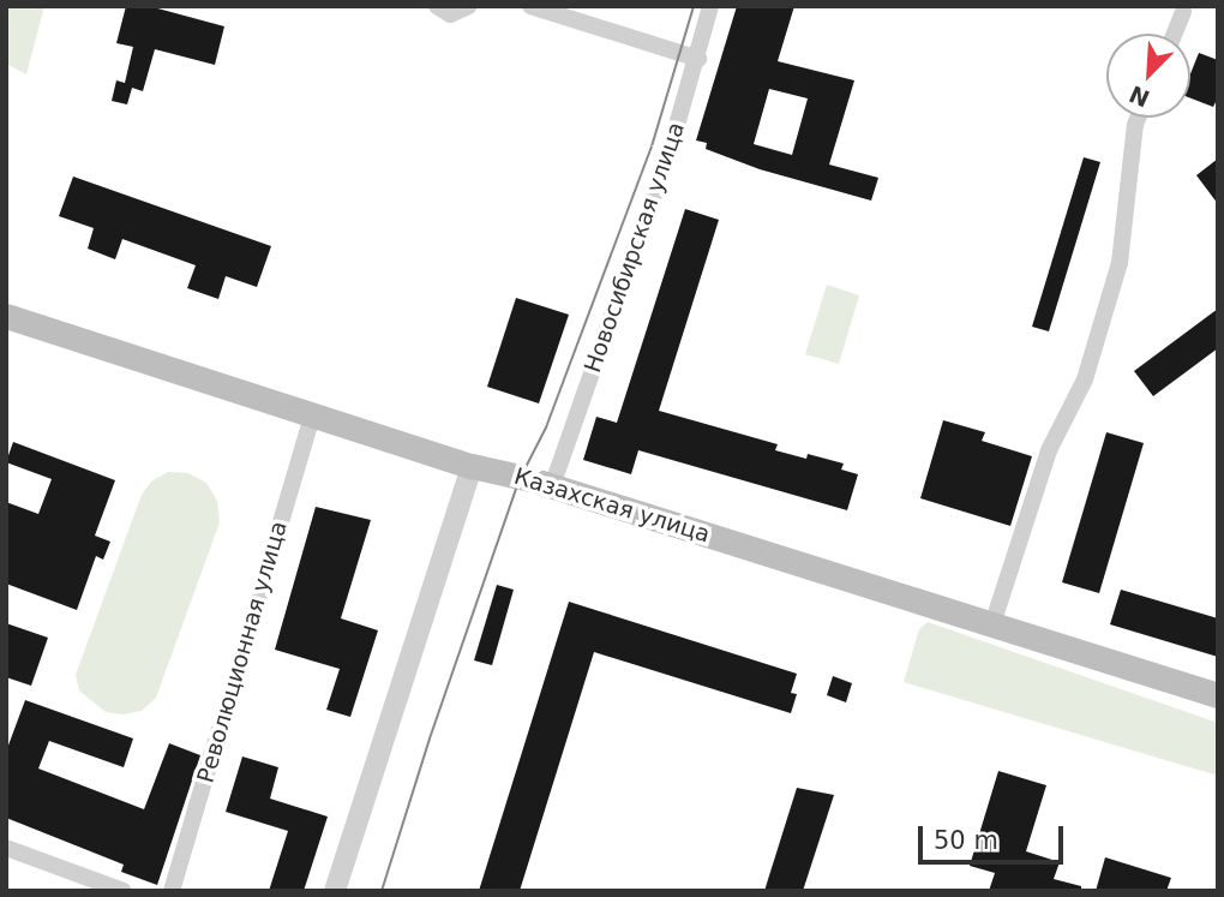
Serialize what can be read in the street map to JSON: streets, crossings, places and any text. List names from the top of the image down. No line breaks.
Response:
{"streets":{"main road":["Казахская улица"],"street":["Новосибирская улица","Революционная улица"]},"crossings":[["Новосибирская улица","Казахская улица"],["Казахская улица","Революционная улица"]],"scale_bar":"50 m","north":"bottom left"}
